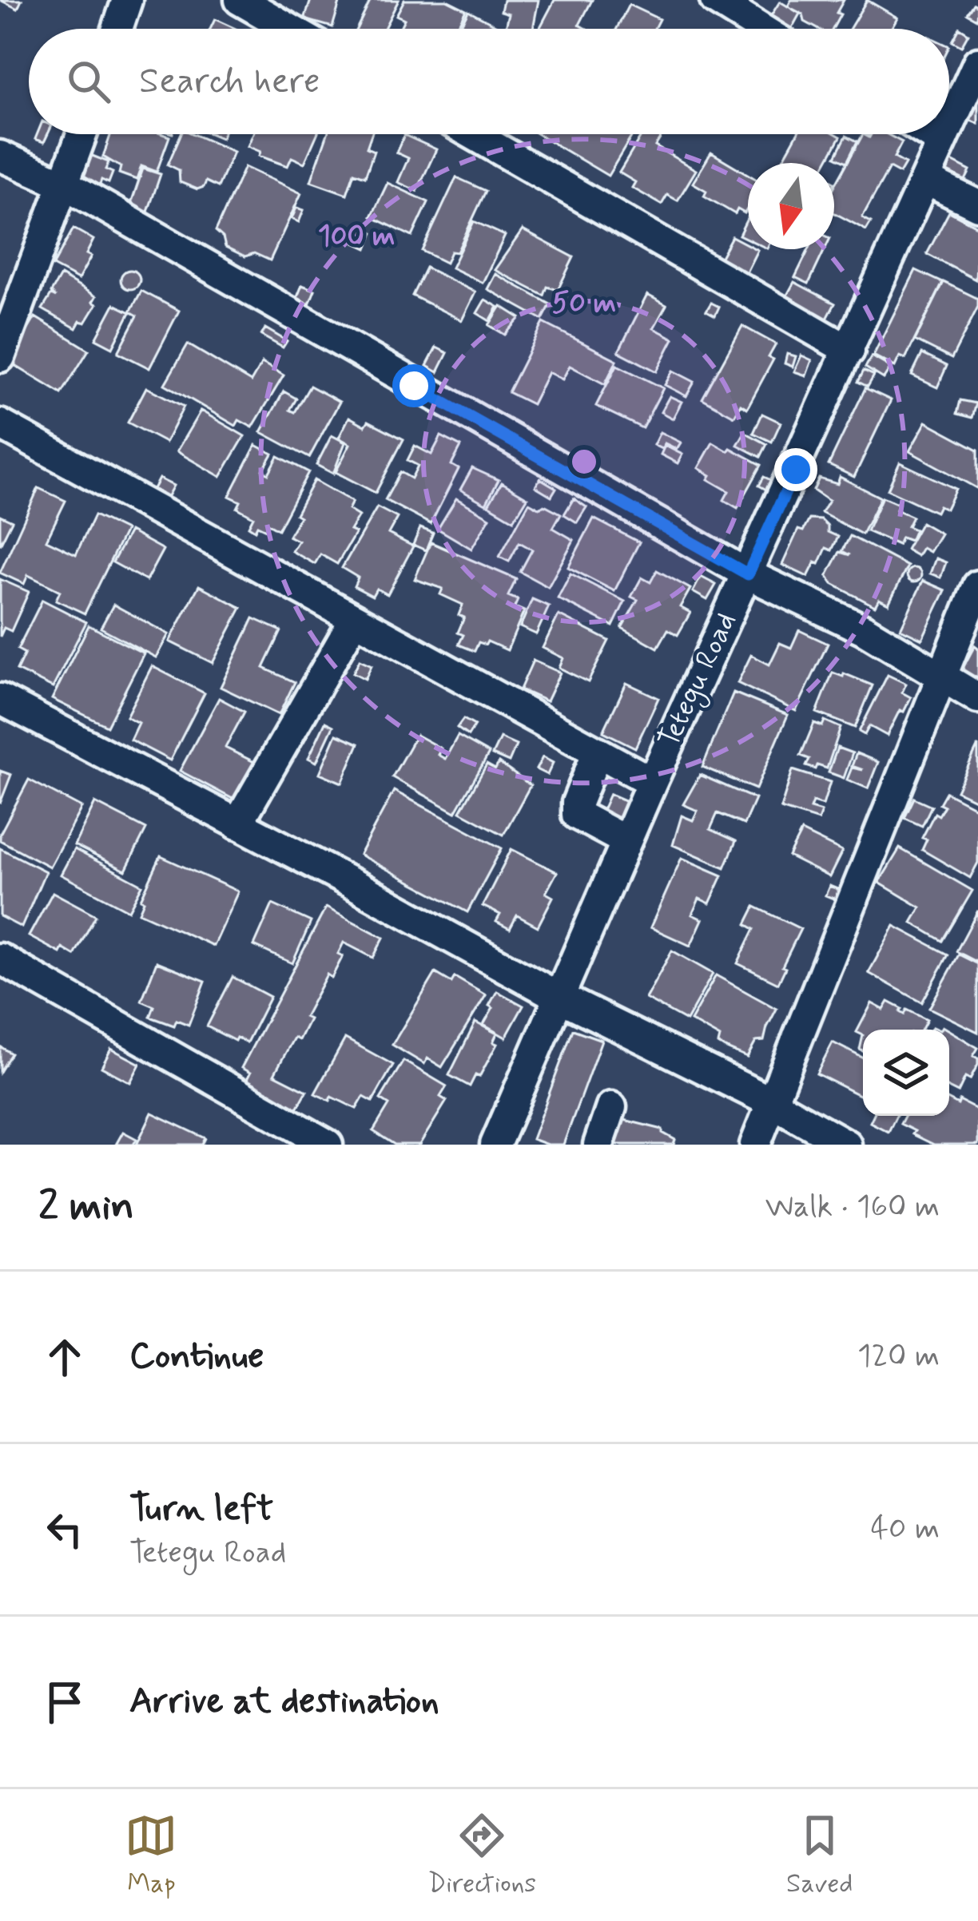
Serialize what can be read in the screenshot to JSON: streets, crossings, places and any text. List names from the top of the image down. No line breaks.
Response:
{"streets":{"street":["Tetegu Road"]},"north":"bottom","page":{"search":"Search here","heading":["2 min","Walk · 160 m"],"list":[["Continue","120 m"],["Turn left","Tetegu Road","40 m"],"Arrive at destination"],"nav":["Map","Directions","Saved"]},"rings":["100 m","50 m"]}
